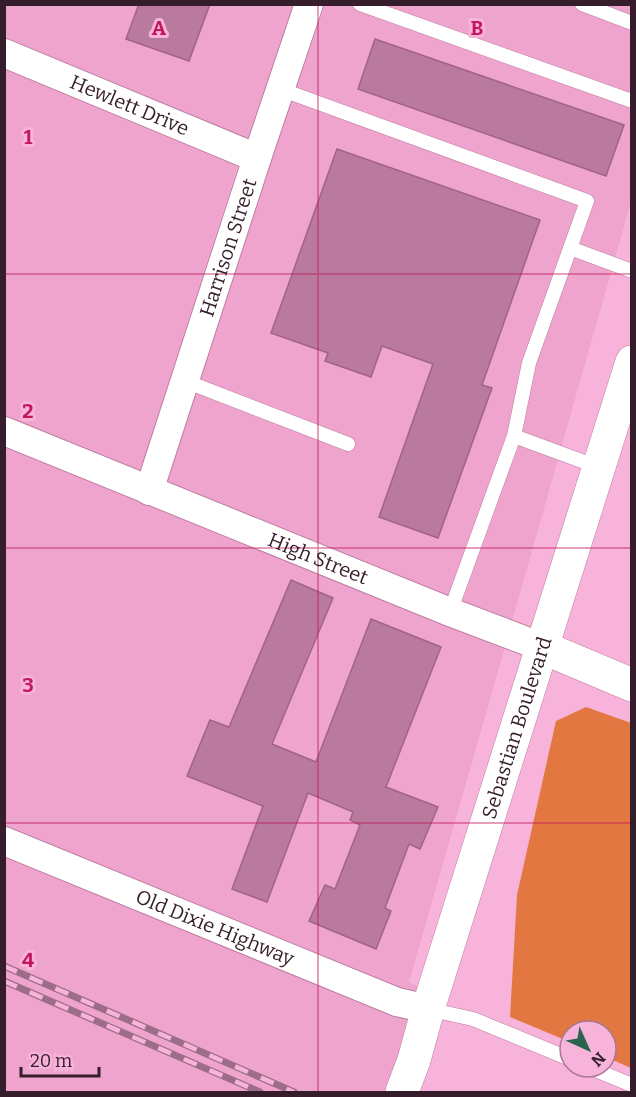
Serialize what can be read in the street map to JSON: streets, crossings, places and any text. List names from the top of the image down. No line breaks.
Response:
{"streets":{"main road":["High Street","Sebastian Boulevard"],"street":["Hewlett Drive","Harrison Street","Old Dixie Highway"]},"crossings":[["Hewlett Drive","Harrison Street"],["Harrison Street","High Street"],["High Street","Sebastian Boulevard"],["Sebastian Boulevard","Old Dixie Highway"]],"scale_bar":"20 m","north":"bottom right","grid":{"columns":["A","B"],"rows":["1","2","3","4"]}}
